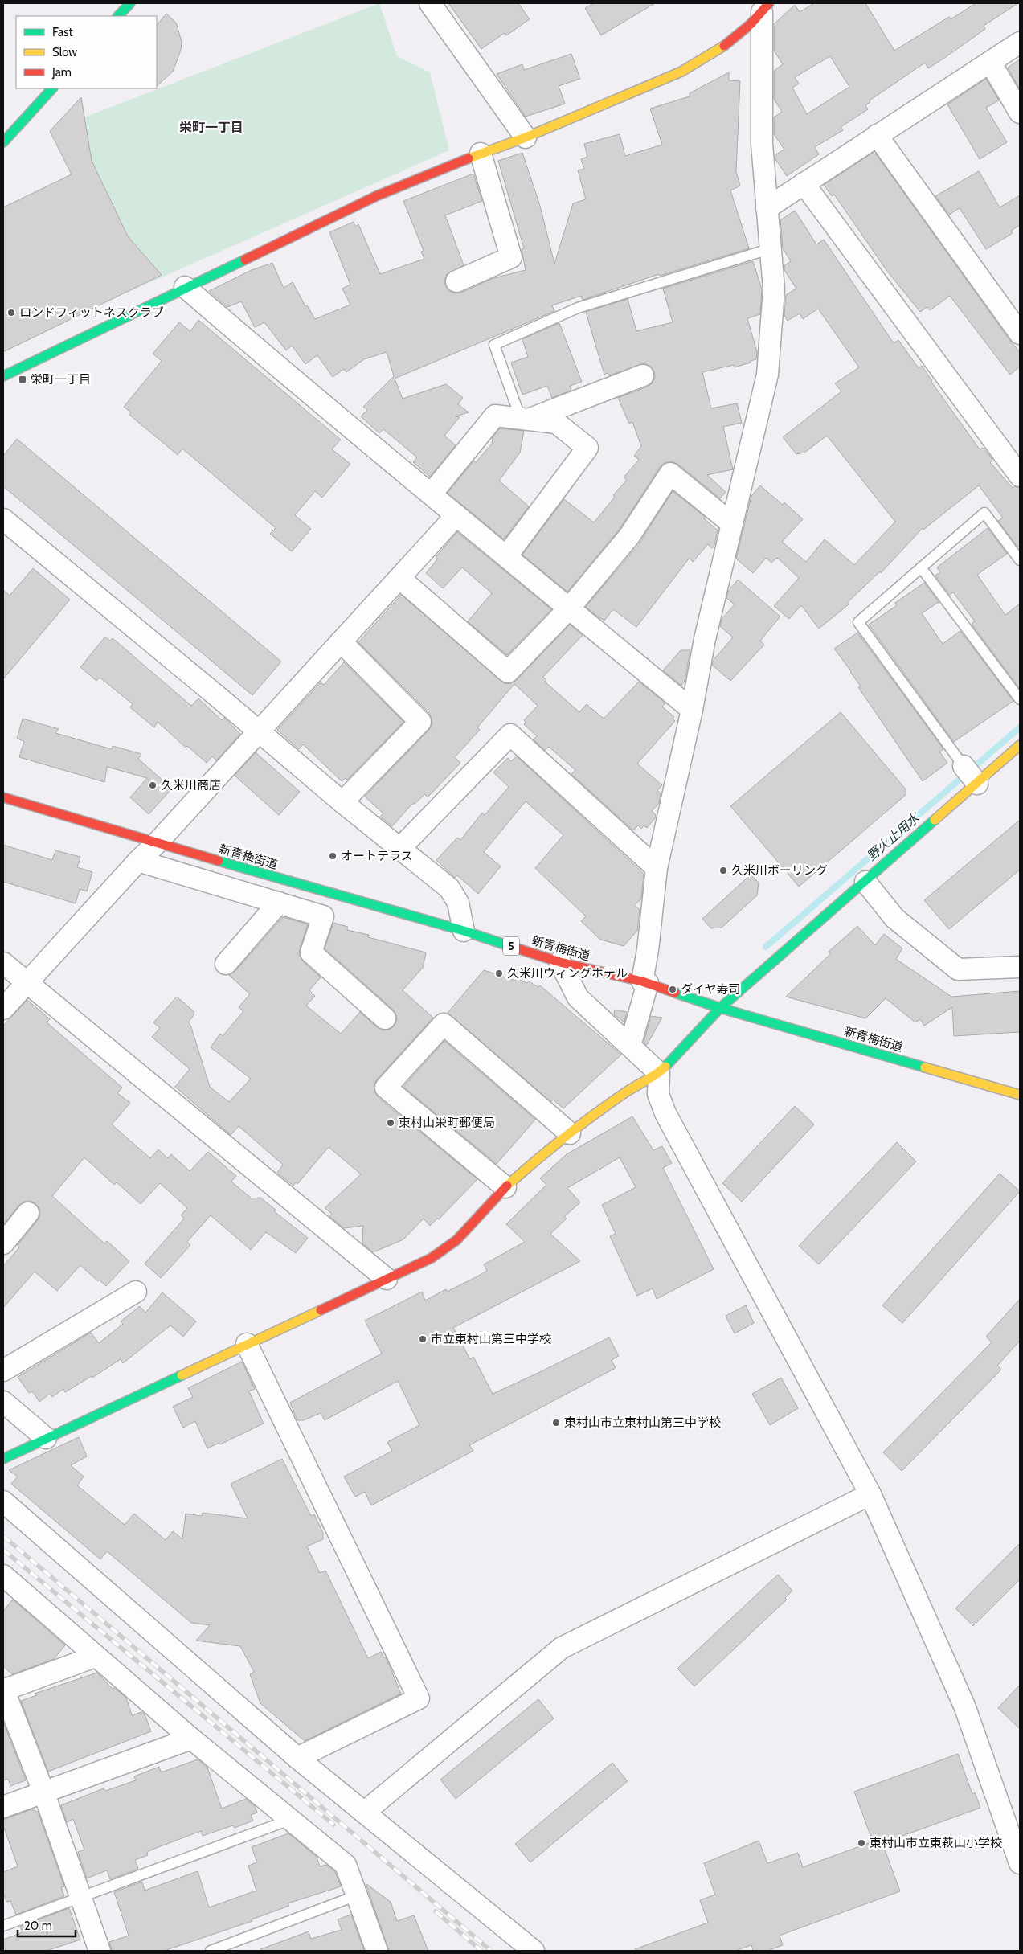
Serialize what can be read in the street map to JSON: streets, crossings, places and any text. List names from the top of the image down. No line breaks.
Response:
{"streets":{"street":["新青梅街道","5"]},"districts":["栄町一丁目"],"water":["野火止用水"],"places":{"other":["ロンドフィットネスクラブ","久米川商店","オートテラス","久米川ボーリング","久米川ウィングホテル","ダイヤ寿司","東村山栄町郵便局","市立東村山第三中学校","東村山市立東村山第三中学校","東村山市立東萩山小学校"],"transit":["栄町一丁目"]},"legend":["Fast","Slow","Jam"],"scale_bar":"20 m"}
